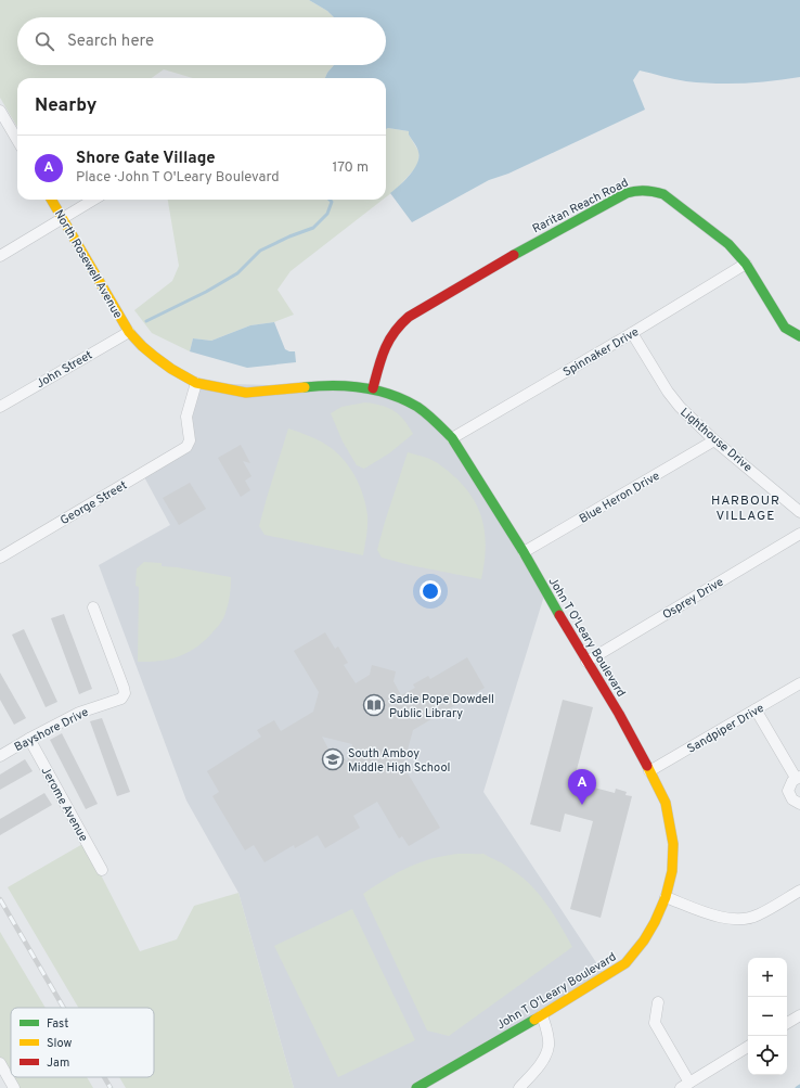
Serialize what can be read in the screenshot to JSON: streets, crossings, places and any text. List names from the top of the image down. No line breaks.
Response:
{"streets":{"street":["Raritan Reach Road","North Rosewell Avenue","Spinnaker Drive","John Street","Lighthouse Drive","Blue Heron Drive","George Street","Osprey Drive","John T O'Leary Boulevard","Sandpiper Drive","Bayshore Drive","Jerome Avenue"]},"crossings":[["Raritan Reach Road","Spinnaker Drive"],["Raritan Reach Road","John T O'Leary Boulevard"],["North Rosewell Avenue","John Street"],["North Rosewell Avenue","John T O'Leary Boulevard"],["Spinnaker Drive","Lighthouse Drive"],["Spinnaker Drive","John T O'Leary Boulevard"],["John Street","John T O'Leary Boulevard"],["Lighthouse Drive","Blue Heron Drive"],["Blue Heron Drive","John T O'Leary Boulevard"],["George Street","John T O'Leary Boulevard"],["Osprey Drive","John T O'Leary Boulevard"],["John T O'Leary Boulevard","Sandpiper Drive"],["Bayshore Drive","Jerome Avenue"]],"districts":["HARBOUR VILLAGE"],"places":{"library":["Sadie Pope Dowdell Public Library"],"school or university":["South Amboy Middle High School"]},"legend":["Fast","Slow","Jam"],"page":{"search":"Search here","heading":"Nearby","list":[{"mark":"A","name":"Shore Gate Village","note":"Place · John T O'Leary Boulevard","value":"170 m"}],"pins":"A","map_buttons":["+","−"]}}
